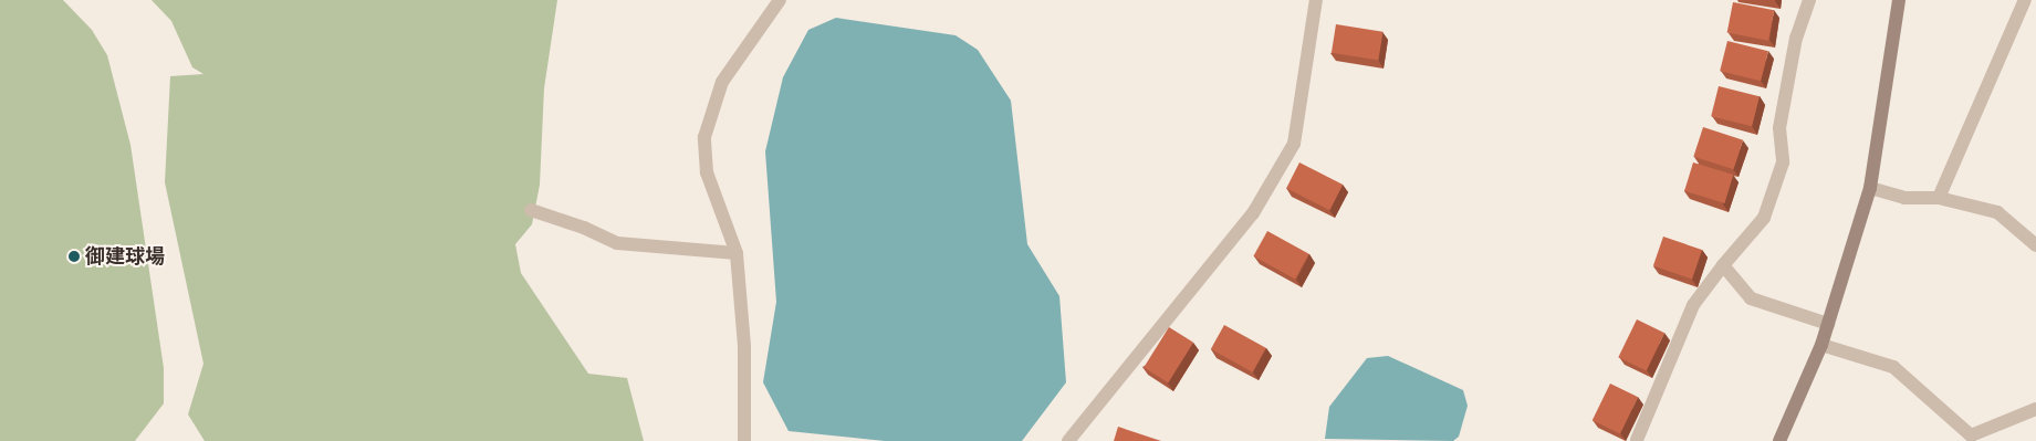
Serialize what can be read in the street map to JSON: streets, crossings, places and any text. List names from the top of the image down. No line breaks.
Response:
{"places":["御建球場"]}
